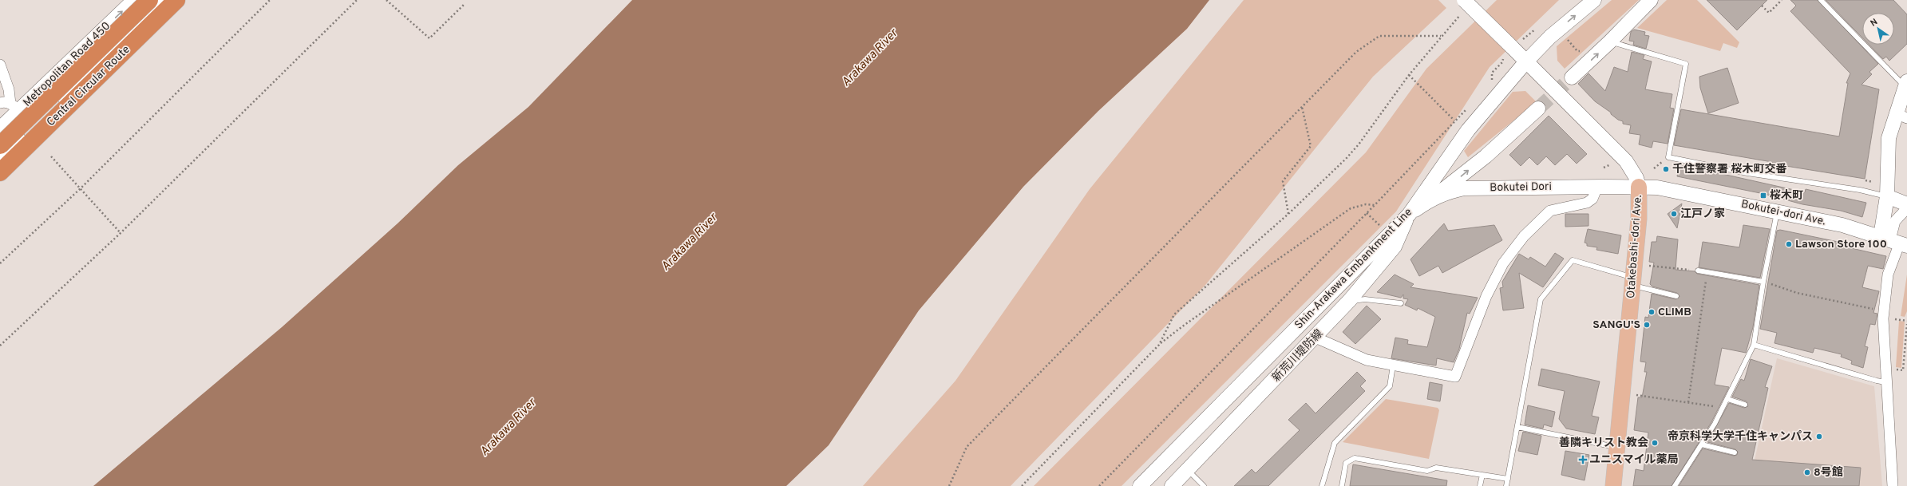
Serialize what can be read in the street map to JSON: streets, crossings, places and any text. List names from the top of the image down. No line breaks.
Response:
{"streets":{"highway":["Central Circular Route"],"main road":["Metropolitan Road 450","Bokutei Dori","Bokutei-dori Ave.","Otakebashi-dori Ave.","Shin-Arakawa Embankment Line","新荒川堤防線"]},"crossings":[["Bokutei Dori","Bokutei-dori Ave."],["Bokutei Dori","Otakebashi-dori Ave."],["Bokutei Dori","Shin-Arakawa Embankment Line"],["Bokutei Dori","新荒川堤防線"],["Bokutei-dori Ave.","Otakebashi-dori Ave."],["Otakebashi-dori Ave.","Shin-Arakawa Embankment Line"],["Shin-Arakawa Embankment Line","新荒川堤防線"]],"water":["Arakawa River"],"places":{"other":["千住警察署 桜木町交番","江戸ノ家","Lawson Store 100","CLIMB","SANGU'S","帝京科学大学千住キャンパス","善隣キリスト教会","8号館"],"transit":["桜木町"],"health":["ユニスマイル薬局"]},"north":"top left"}
